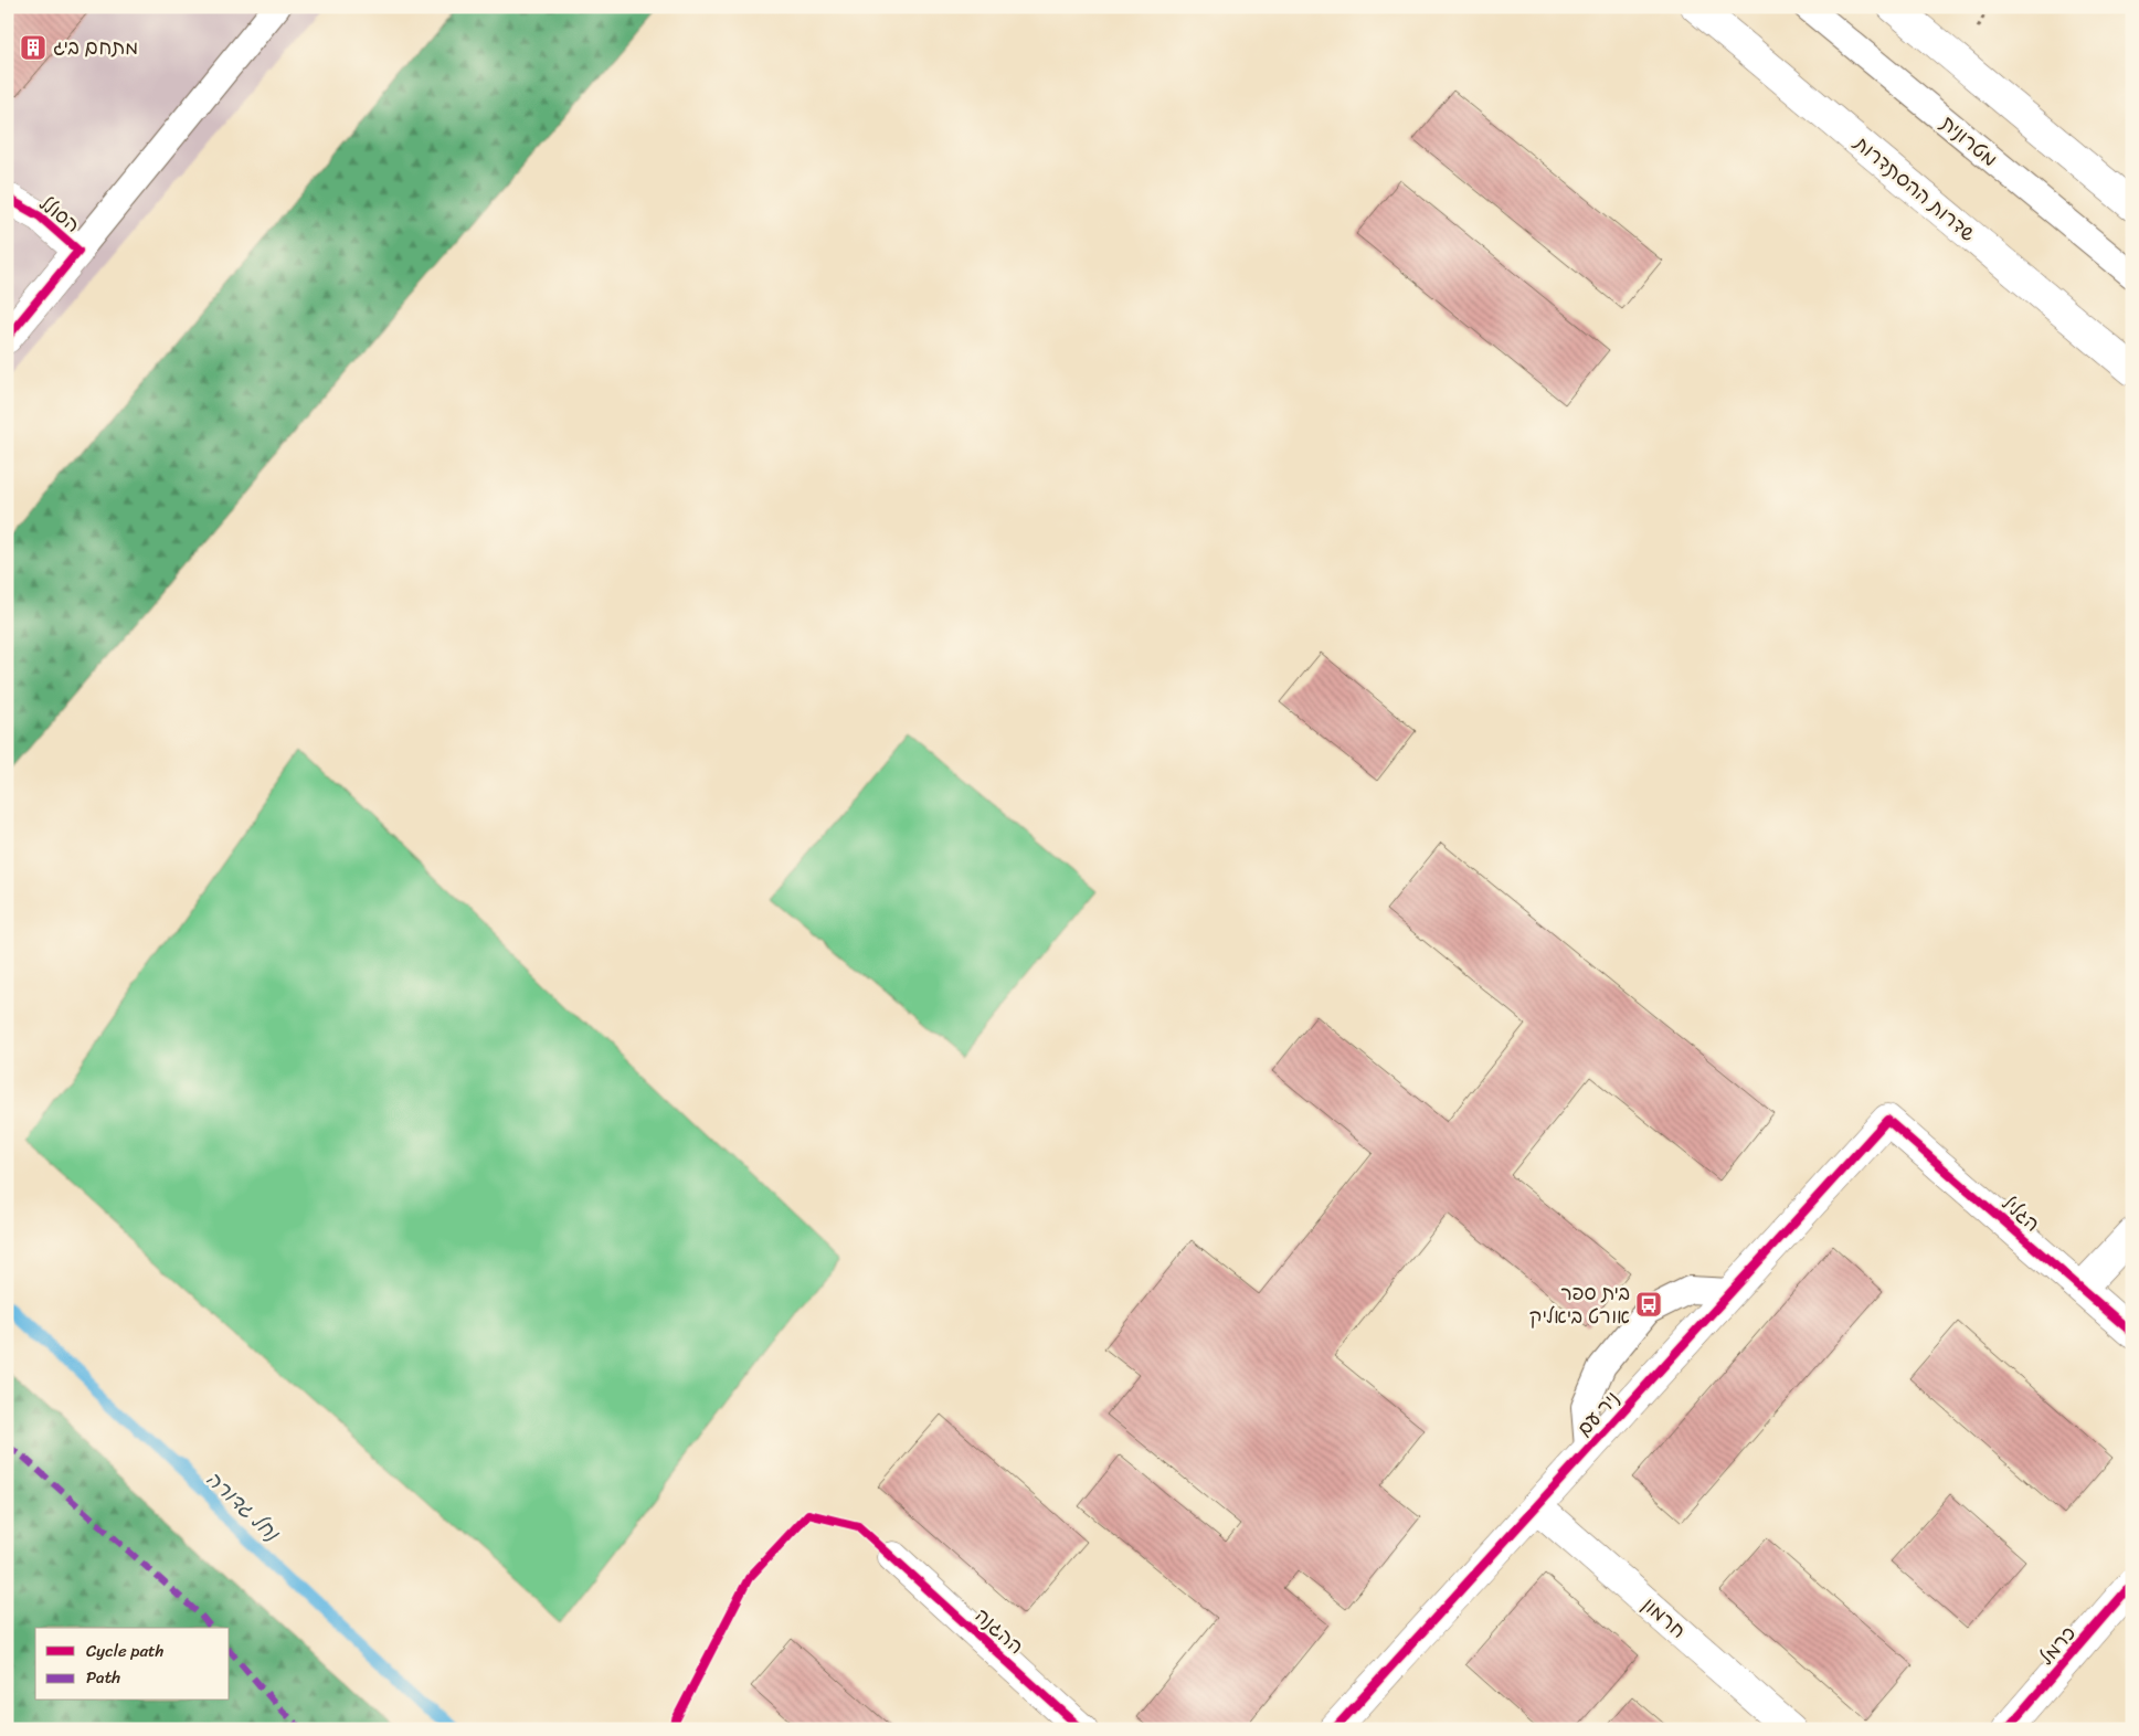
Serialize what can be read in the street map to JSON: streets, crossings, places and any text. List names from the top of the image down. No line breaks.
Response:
{"streets":{"main road":["שדרות ההסתדרות","הסולל","הגליל","ניר עם","חרמון","ההגנה","כרמל"],"lane":["מטרונית"]},"crossings":[["הגליל","ניר עם"],["ניר עם","חרמון"]],"water":["נחל גדורה"],"places":{"building":["מתחם ביג"],"bus stop":["בית ספר אורט ביאליק"]},"legend":["Cycle path","Path"]}
